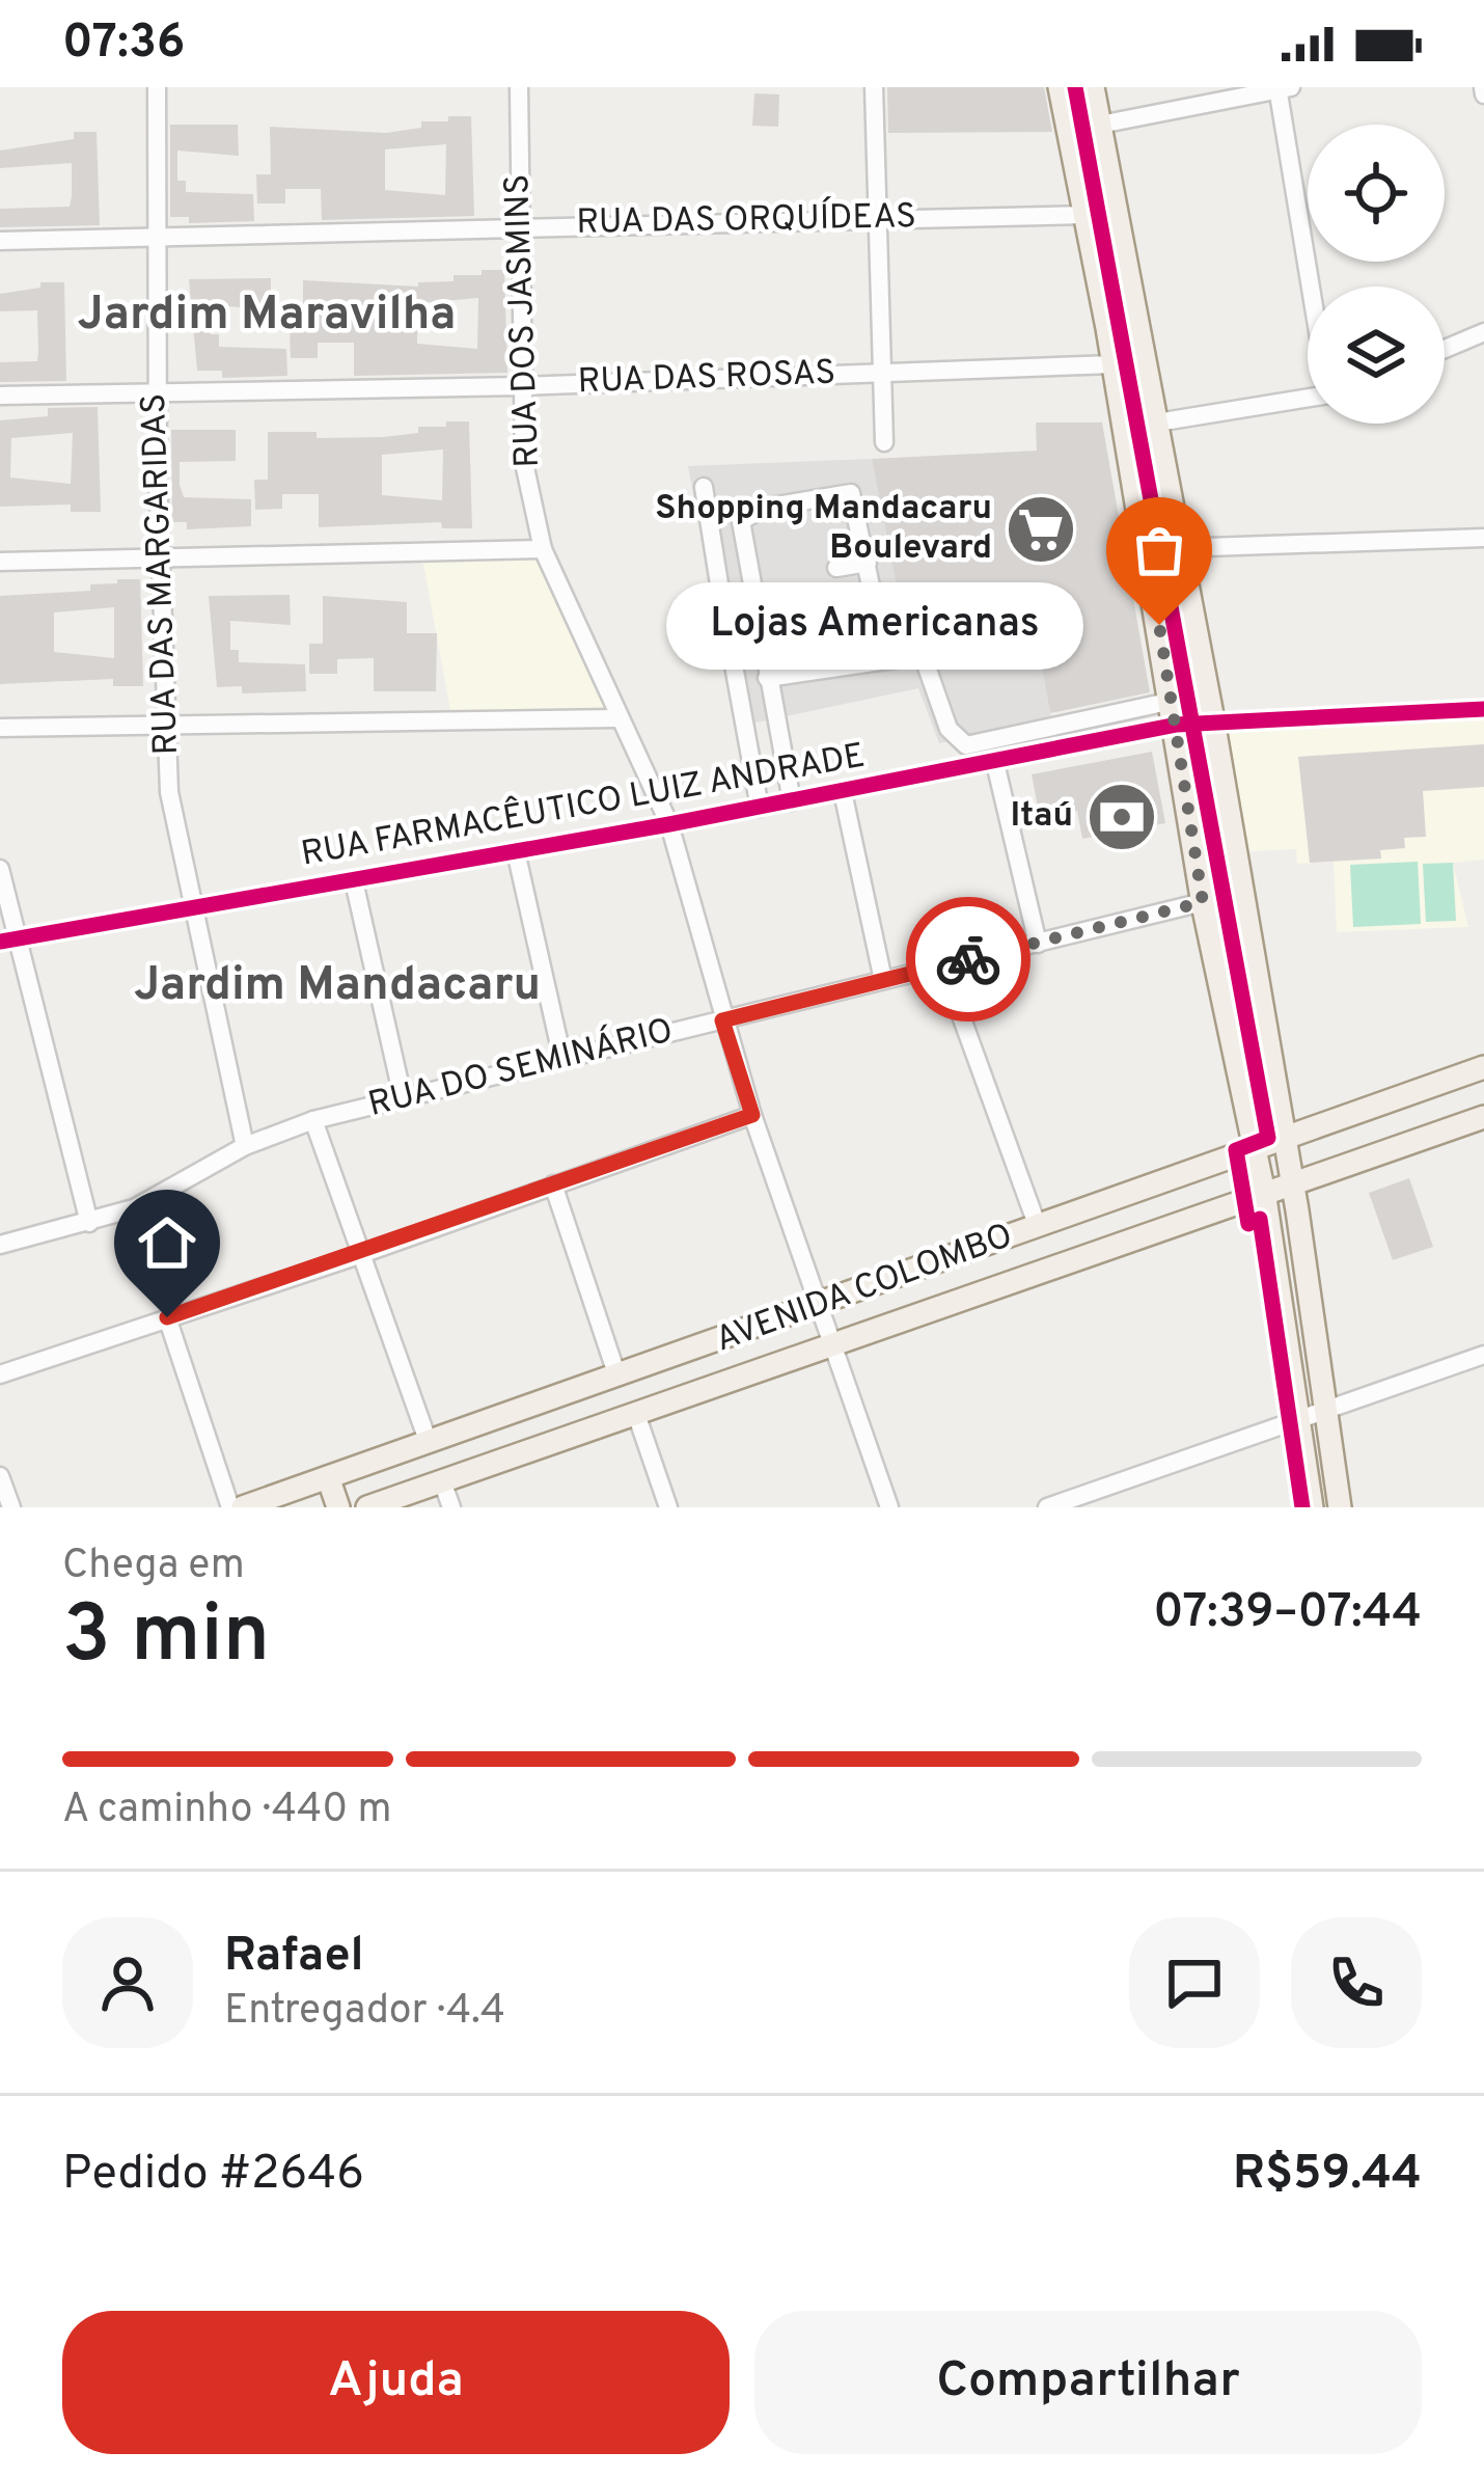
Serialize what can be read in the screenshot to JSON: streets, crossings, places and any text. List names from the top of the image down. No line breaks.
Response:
{"streets":{"main road":["AVENIDA COLOMBO"],"street":["RUA DAS ORQUÍDEAS","RUA DOS JASMINS","RUA DAS ROSAS","RUA DAS MARGARIDAS","RUA FARMACÊUTICO LUIZ ANDRADE","RUA DO SEMINÁRIO"]},"crossings":[["RUA DAS ORQUÍDEAS","RUA DOS JASMINS"],["RUA DAS ORQUÍDEAS","RUA DAS MARGARIDAS"],["RUA DOS JASMINS","RUA DAS ROSAS"],["RUA DOS JASMINS","RUA FARMACÊUTICO LUIZ ANDRADE"],["RUA DOS JASMINS","RUA DO SEMINÁRIO"],["RUA DOS JASMINS","AVENIDA COLOMBO"],["RUA DAS ROSAS","RUA DAS MARGARIDAS"],["RUA DAS MARGARIDAS","RUA FARMACÊUTICO LUIZ ANDRADE"],["RUA DAS MARGARIDAS","RUA DO SEMINÁRIO"]],"districts":["Jardim Maravilha","Jardim Mandacaru"],"places":{"supermarket":["Shopping Mandacaru Boulevard"],"other":["Lojas Americanas"],"bank":["Itaú"]},"page":{"status":"07:36","bubble":"Lojas Americanas","heading":["3 min","Chega em","07:39–07:44"],"panel":["Rafael","Entregador · 4.4","Pedido #2646","R$59.44"],"bar":"A caminho · 440 m","buttons":["Ajuda","Compartilhar"]}}
